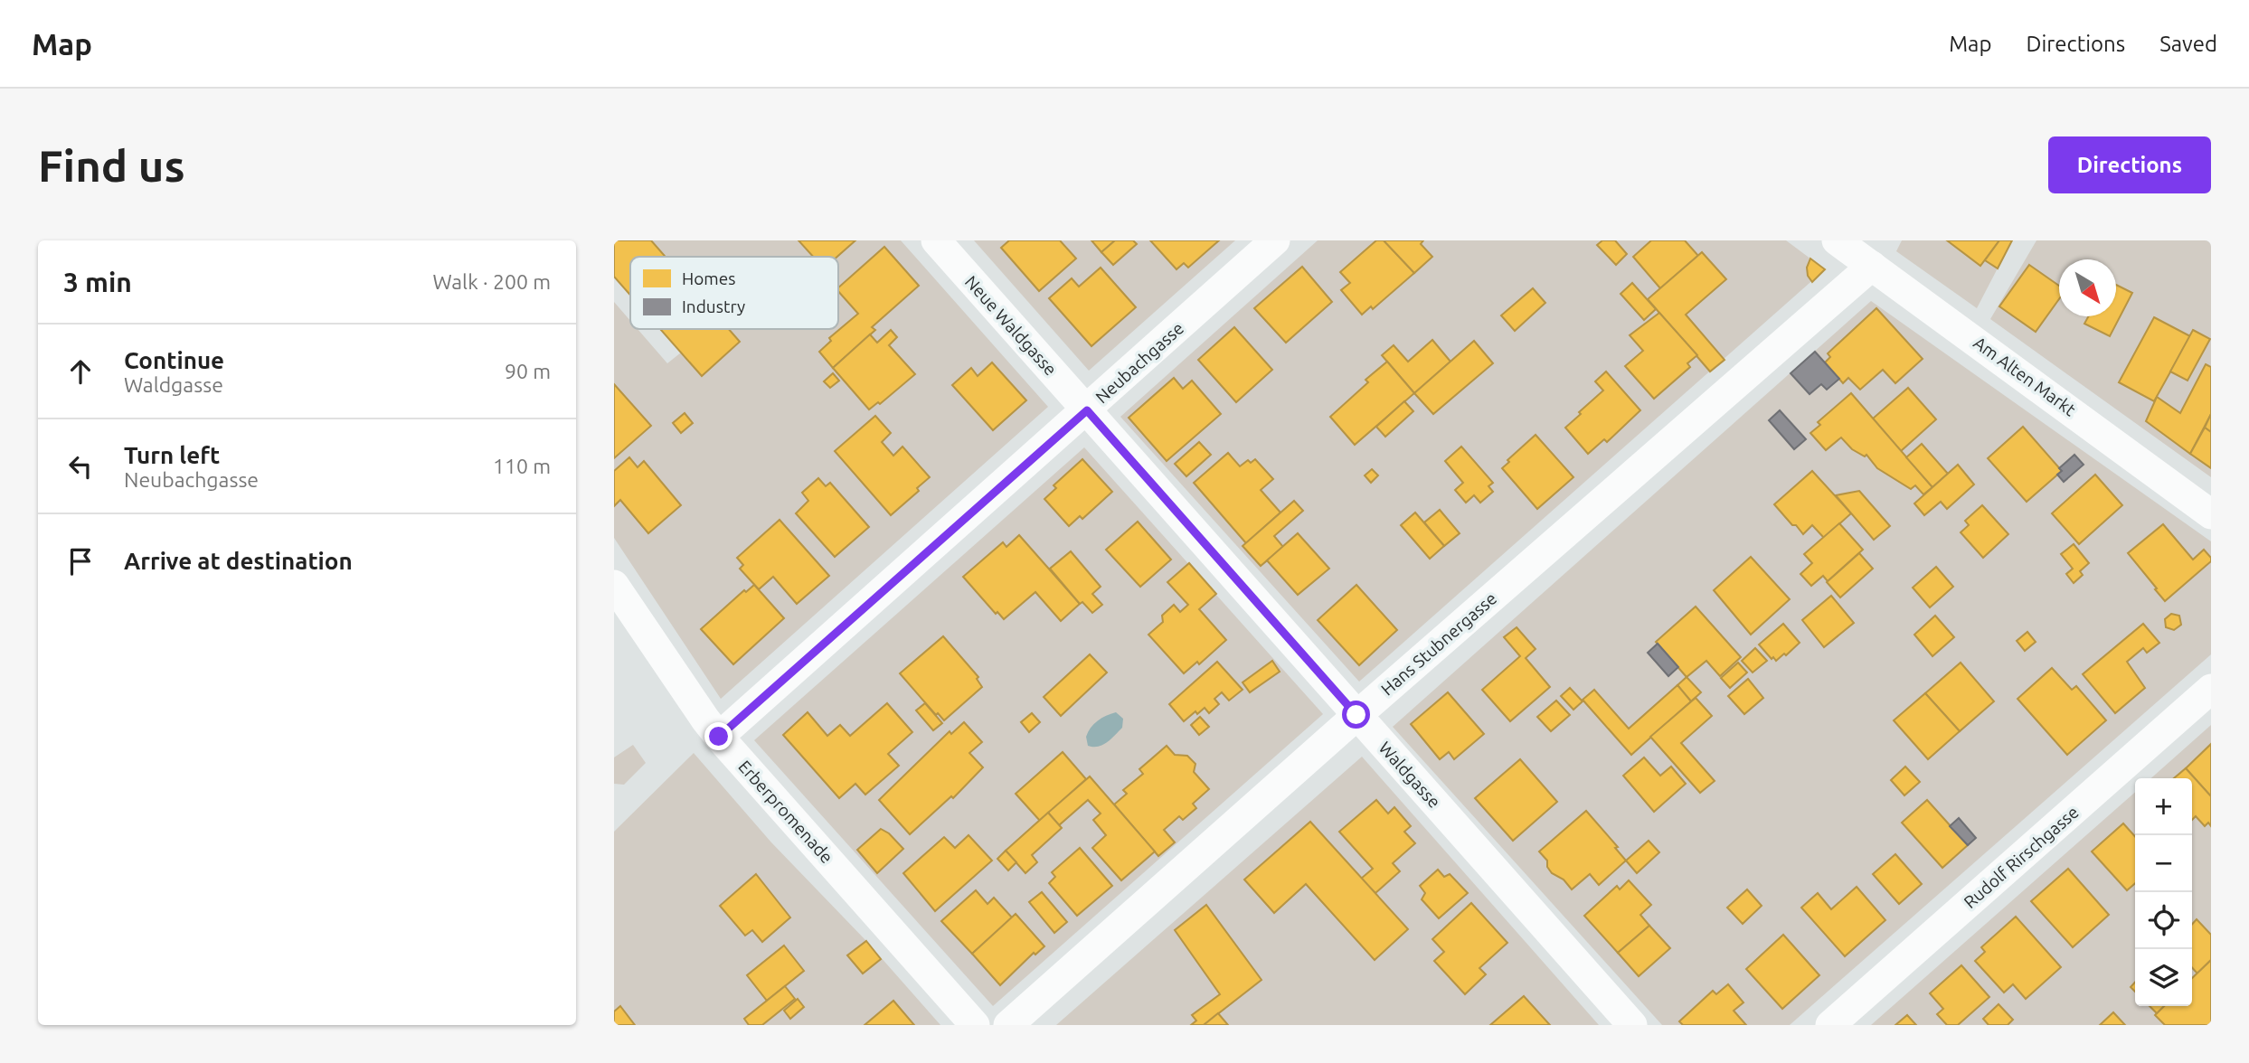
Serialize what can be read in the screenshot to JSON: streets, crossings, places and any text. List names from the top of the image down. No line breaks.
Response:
{"streets":{"street":["Neue Waldgasse","Neubachgasse","Am Alten Markt","Hans Stubnergasse","Waldgasse","Erberpromenade","Rudolf Rirschgasse"]},"crossings":[["Neue Waldgasse","Neubachgasse"],["Neue Waldgasse","Waldgasse"],["Neubachgasse","Waldgasse"],["Neubachgasse","Erberpromenade"],["Am Alten Markt","Hans Stubnergasse"],["Hans Stubnergasse","Waldgasse"]],"legend":["Homes","Industry"],"north":"bottom right","page":{"header":"Map","nav":["Map","Directions","Saved"],"buttons":"Directions","title":"Find us","heading":["3 min","Walk · 200 m"],"list":[["Continue","Waldgasse","90 m"],["Turn left","Neubachgasse","110 m"],"Arrive at destination"],"map_buttons":["+","−"]}}
